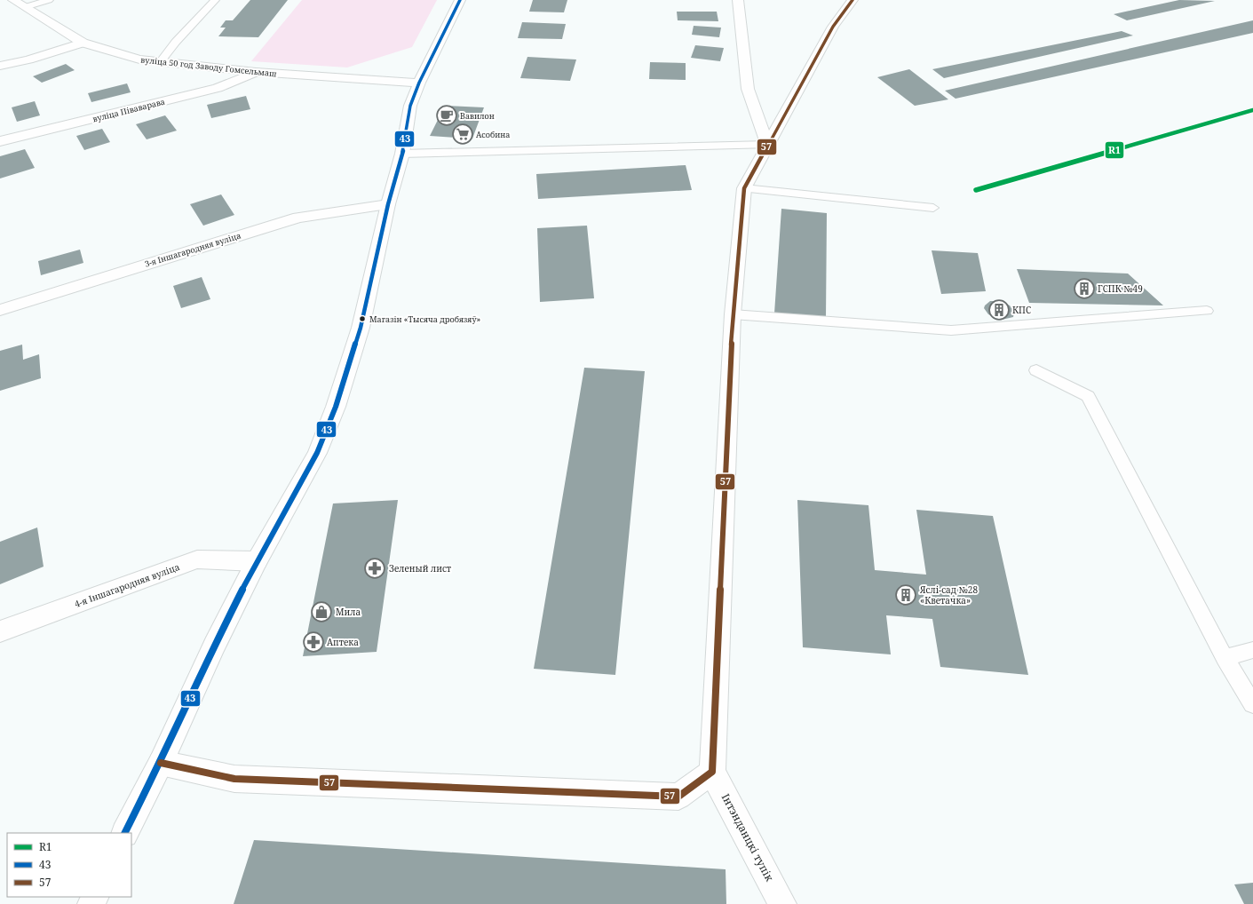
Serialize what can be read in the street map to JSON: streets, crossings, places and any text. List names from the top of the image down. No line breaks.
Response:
{"streets":{"street":["вуліца 50 год Заводу Гомсельмаш","вуліца Піваварава","3-я Іншагародняя вуліца","4-я Іншагародняя вуліца","Інтэнданцкі тупік"]},"crossings":[["вуліца 50 год Заводу Гомсельмаш","вуліца Піваварава"]],"places":{"cafe":["Вавилон"],"supermarket":["Асобина"],"building":["ГСПК №49","КПС","Яслі-сад №28 «Кветачка»"],"other":["Магазін «Тысяча дробязяў»"],"pharmacy":["Зеленый лист","Аптека"],"shop":["Мила"]},"lines":["transit line 43","transit line 57","transit line R1"],"legend":["R1","43","57"]}
